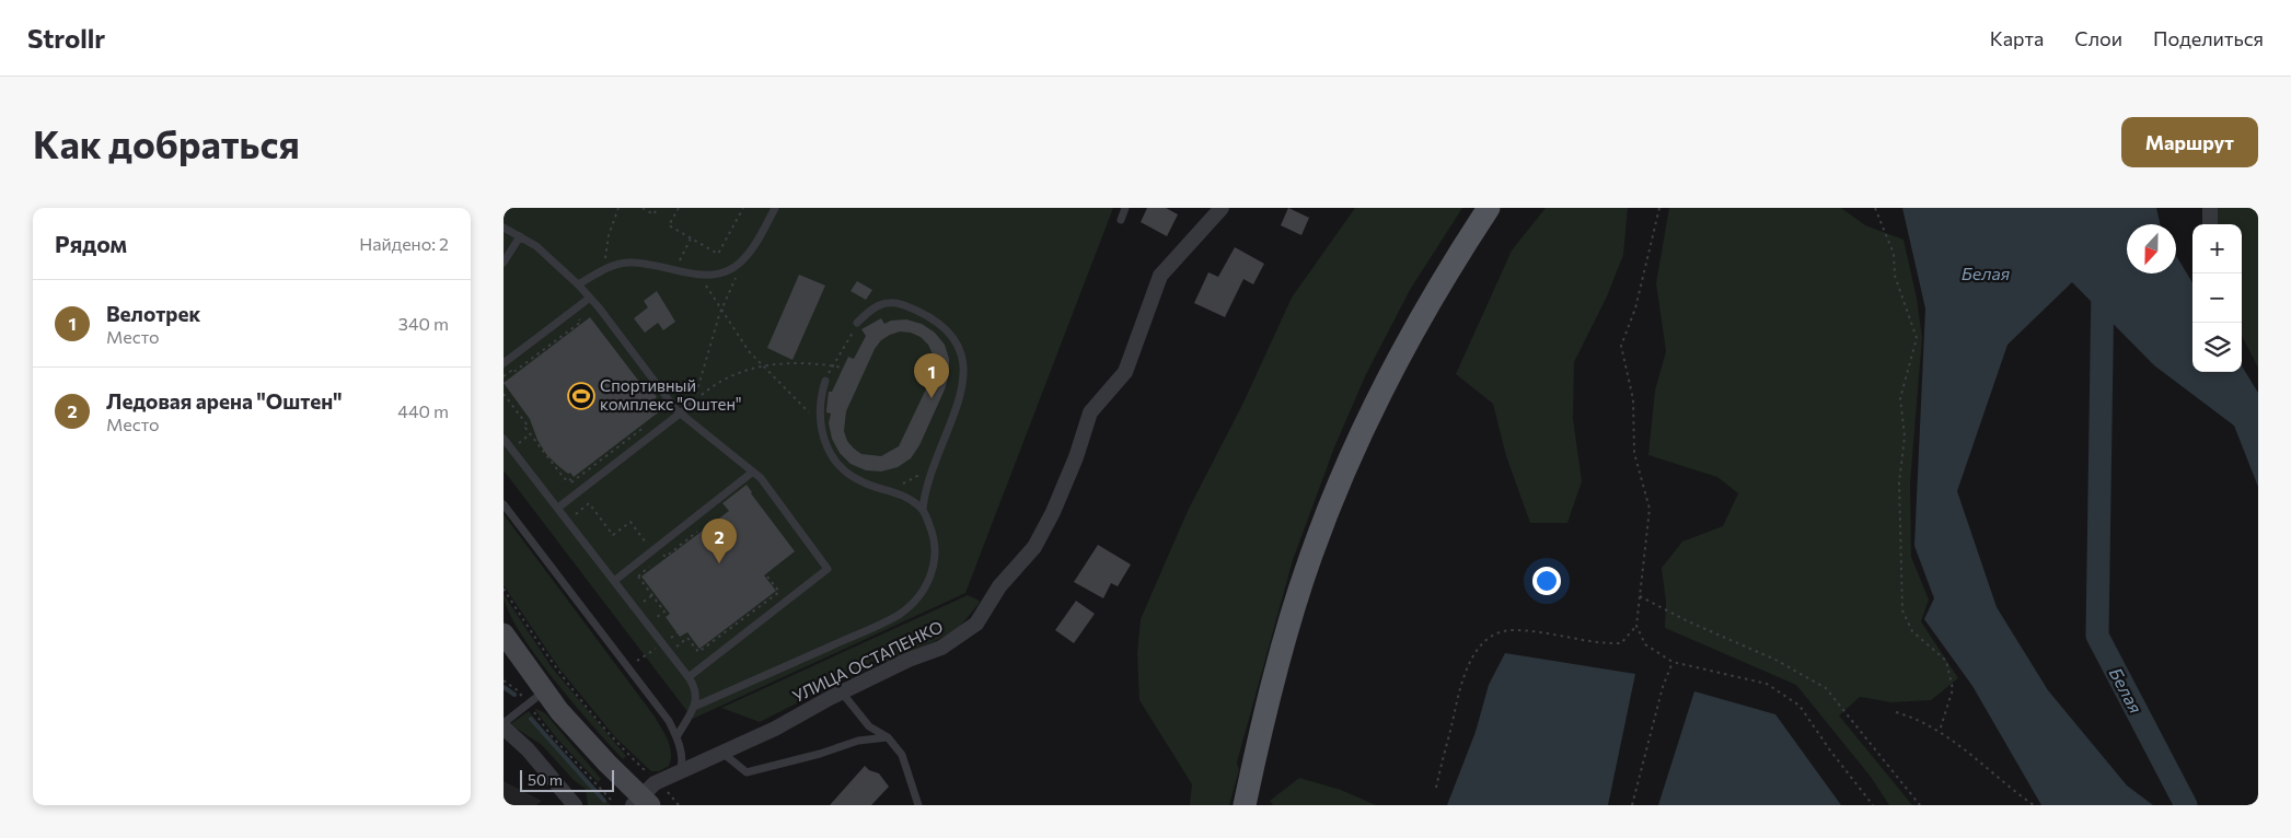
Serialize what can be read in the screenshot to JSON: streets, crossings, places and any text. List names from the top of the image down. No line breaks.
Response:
{"streets":{"street":["УЛИЦА ОСТАПЕНКО"]},"water":["Белая"],"places":{"sports":["Спортивный комплекс \"Оштен\""]},"scale_bar":"50 m","north":"bottom","page":{"header":"Strollr","nav":["Карта","Слои","Поделиться"],"buttons":"Маршрут","title":"Как добраться","heading":["Рядом","Найдено: 2"],"map_buttons":["+","−"],"list":[{"mark":"1","name":"Велотрек","note":"Место","value":"340 m"},{"mark":"2","name":"Ледовая арена \"Оштен\"","note":"Место","value":"440 m"}],"pins":["1","2"],"scale":"50 m"}}
